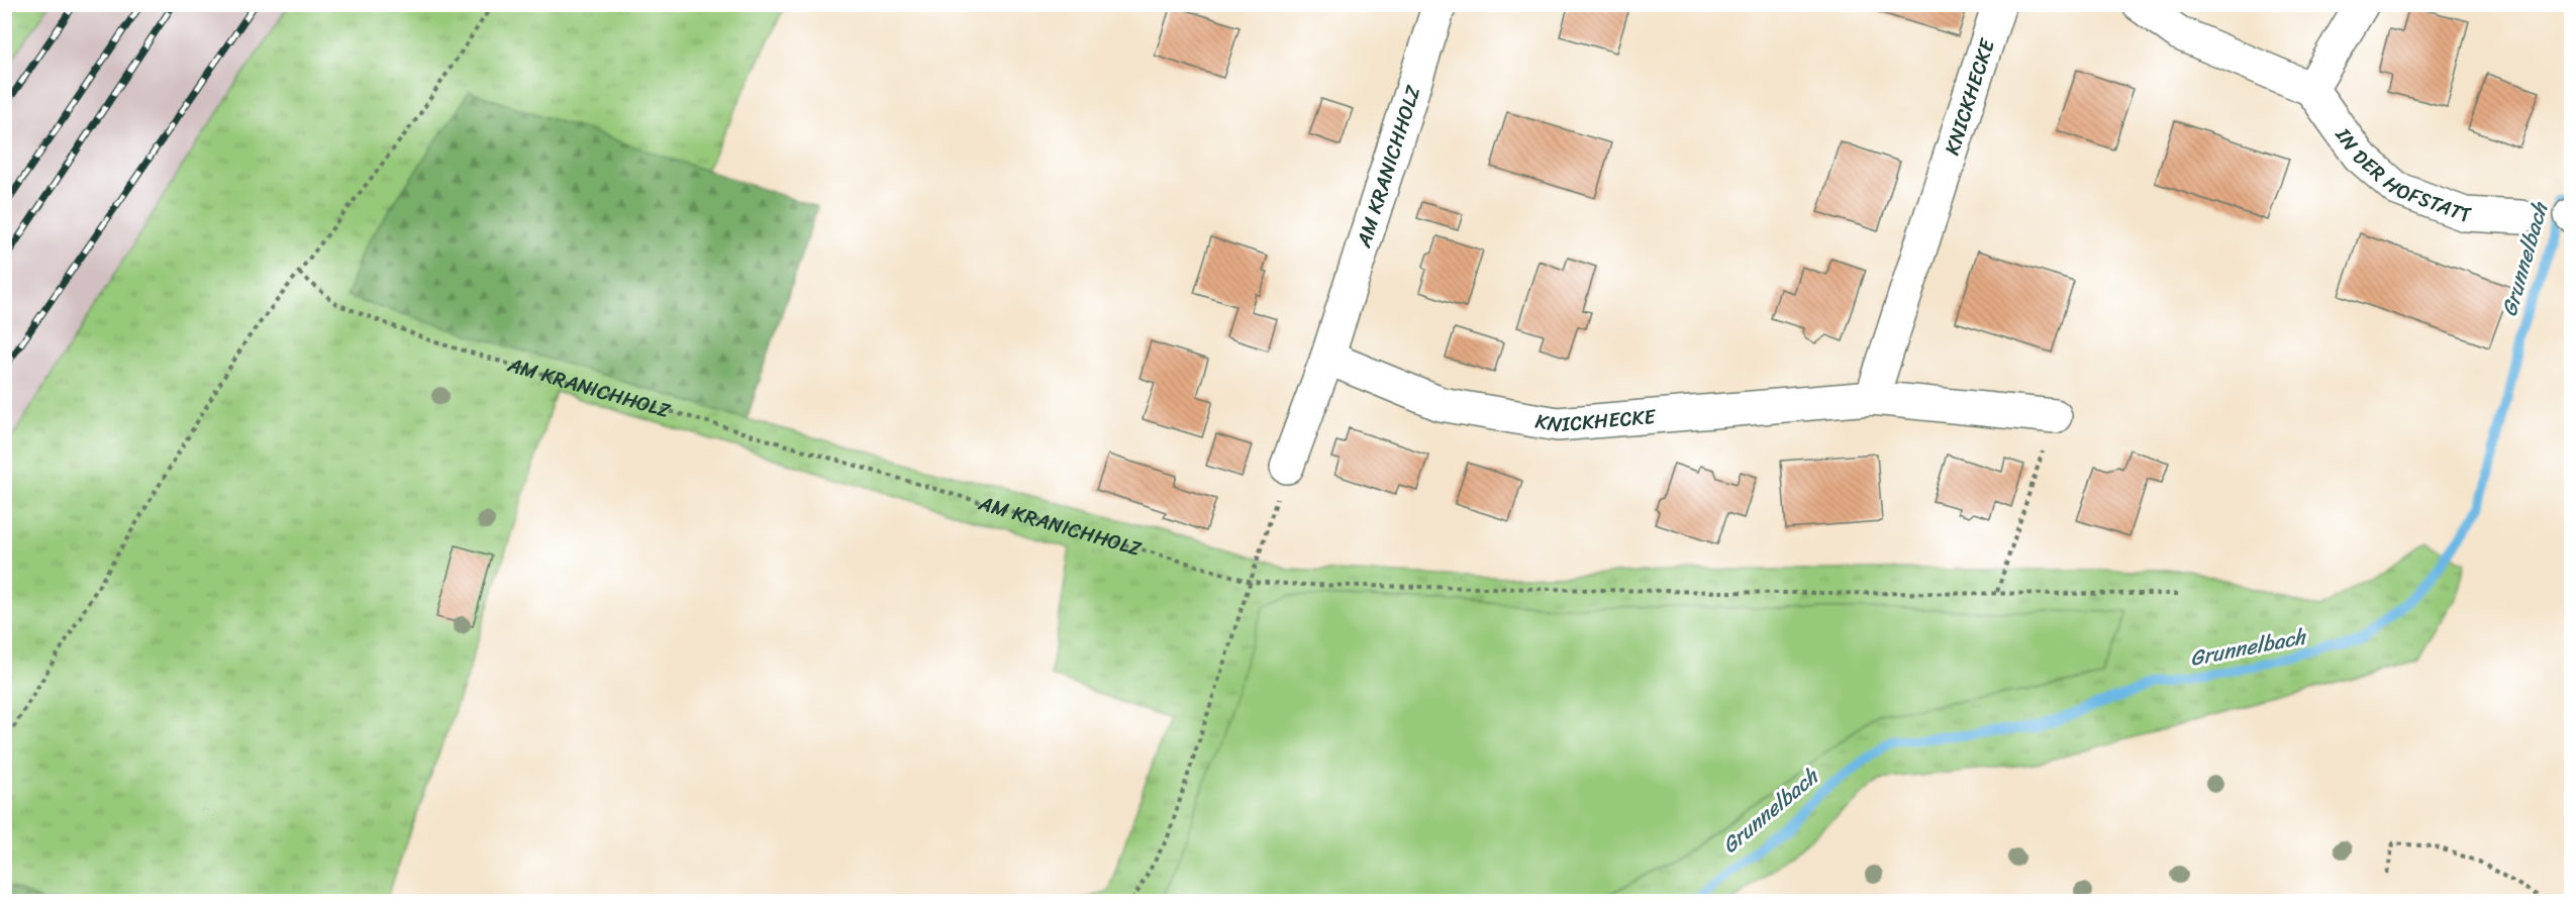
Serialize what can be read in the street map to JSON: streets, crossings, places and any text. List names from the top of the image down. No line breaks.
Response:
{"streets":{"street":["KNICKHECKE","AM KRANICHHOLZ","IN DER HOFSTATT"]},"crossings":[["KNICKHECKE","AM KRANICHHOLZ"]],"water":["Grunnelbach"]}
